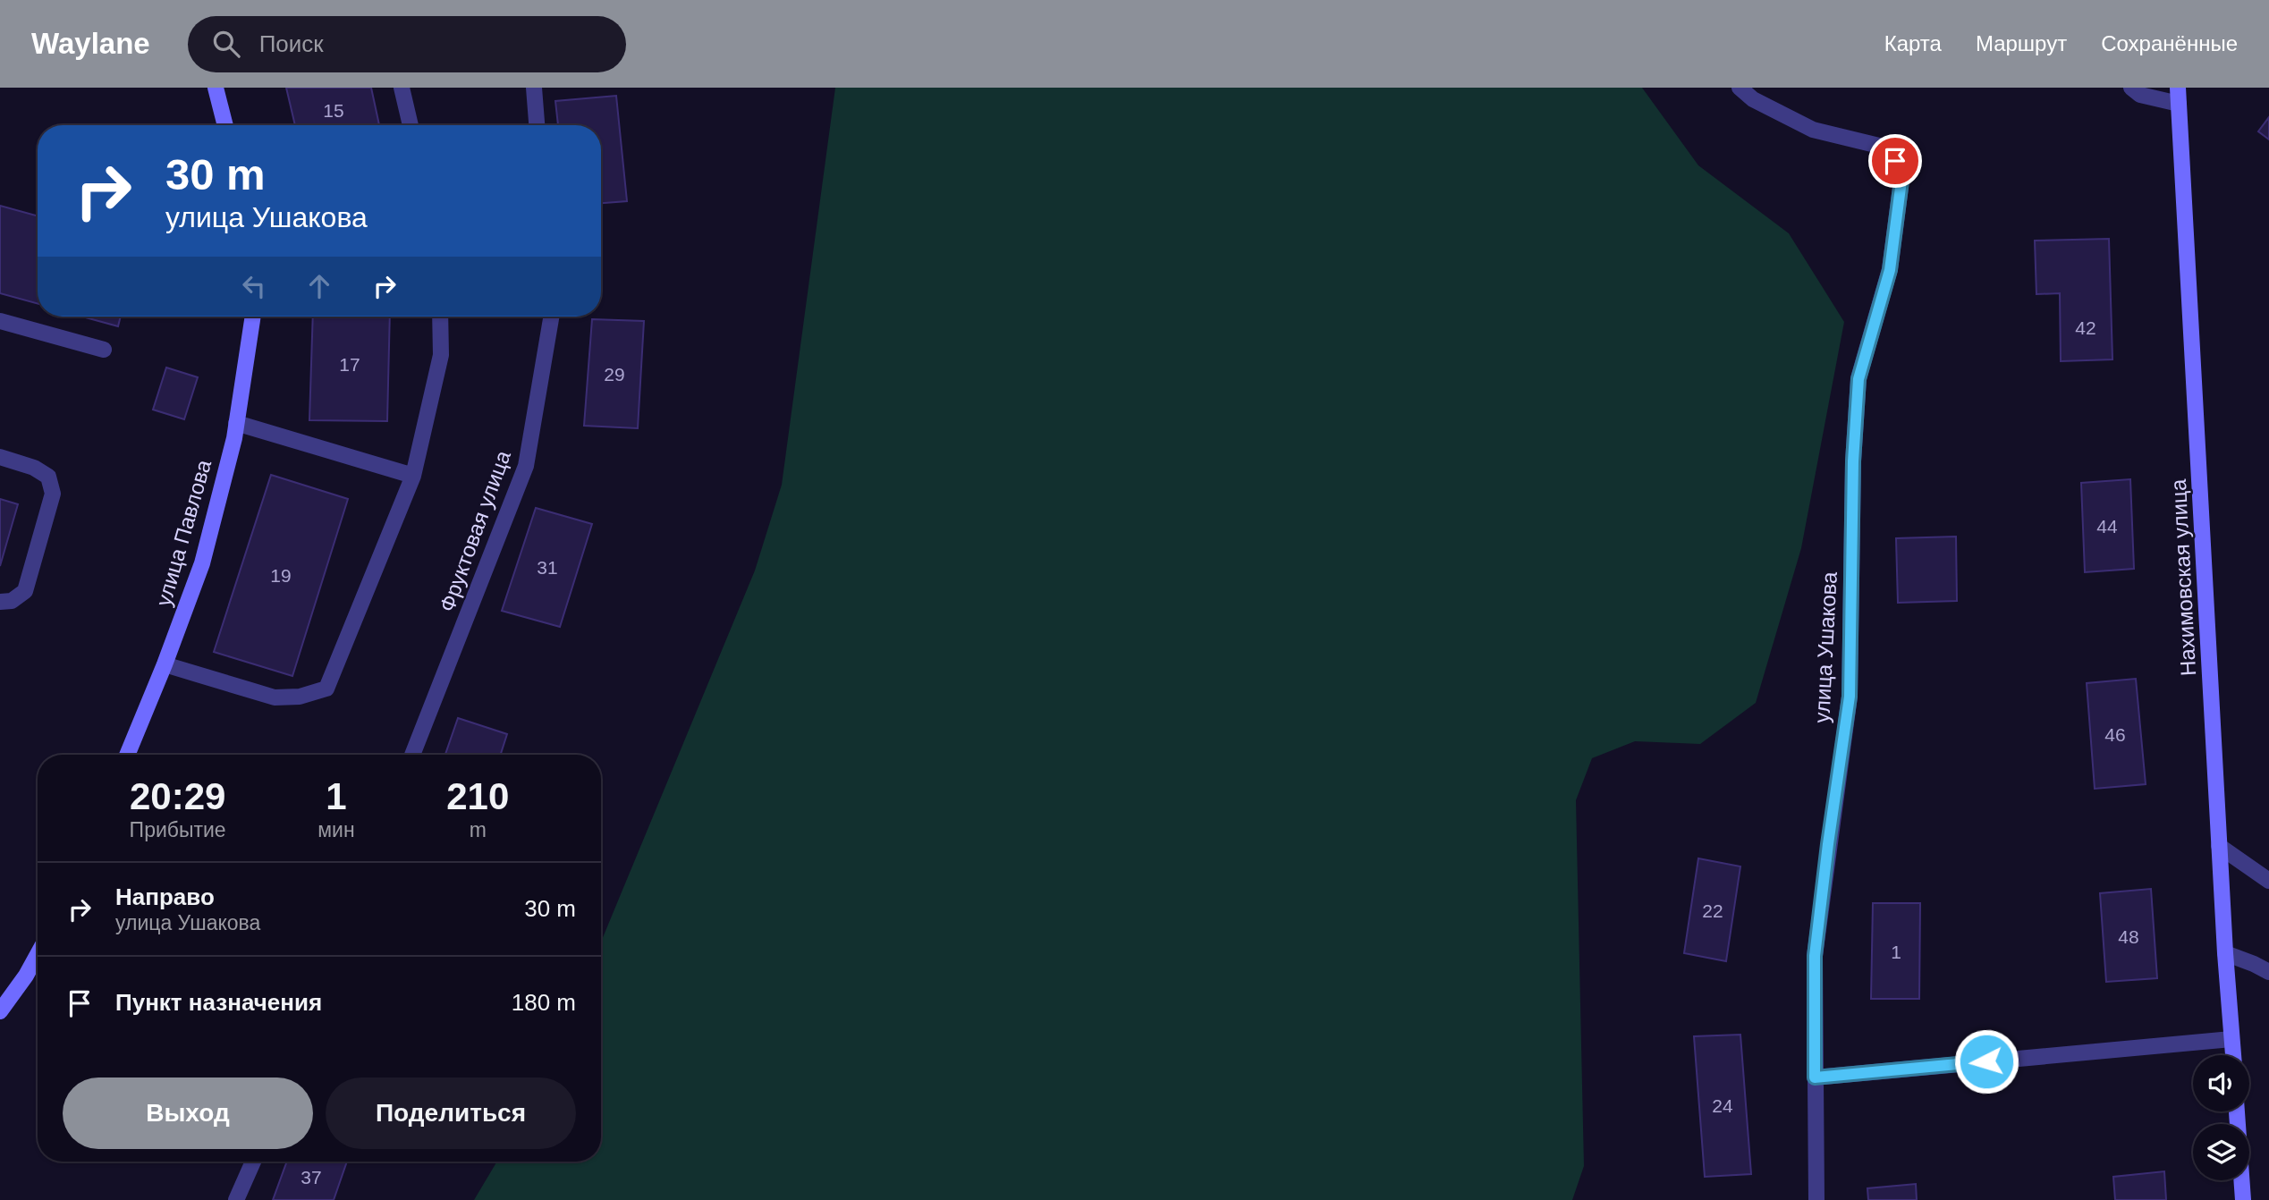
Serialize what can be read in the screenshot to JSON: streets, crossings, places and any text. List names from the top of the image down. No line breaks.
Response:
{"streets":{"main road":["улица Павлова","Нахимовская улица"],"street":["Фруктовая улица","улица Ушакова"]},"house_numbers":["15","42","17","29","44","31","19","46","22","48","1","24","37"],"page":{"header":"Waylane","search":"Поиск","nav":["Карта","Маршрут","Сохранённые"],"turn":["30 m","улица Ушакова"],"eta":["20:29","Прибытие","1","мин","210","m"],"list":[{"name":"Направо","note":"улица Ушакова","value":"30 m"},{"name":"Пункт назначения","value":"180 m"}],"buttons":["Выход","Поделиться"]}}
